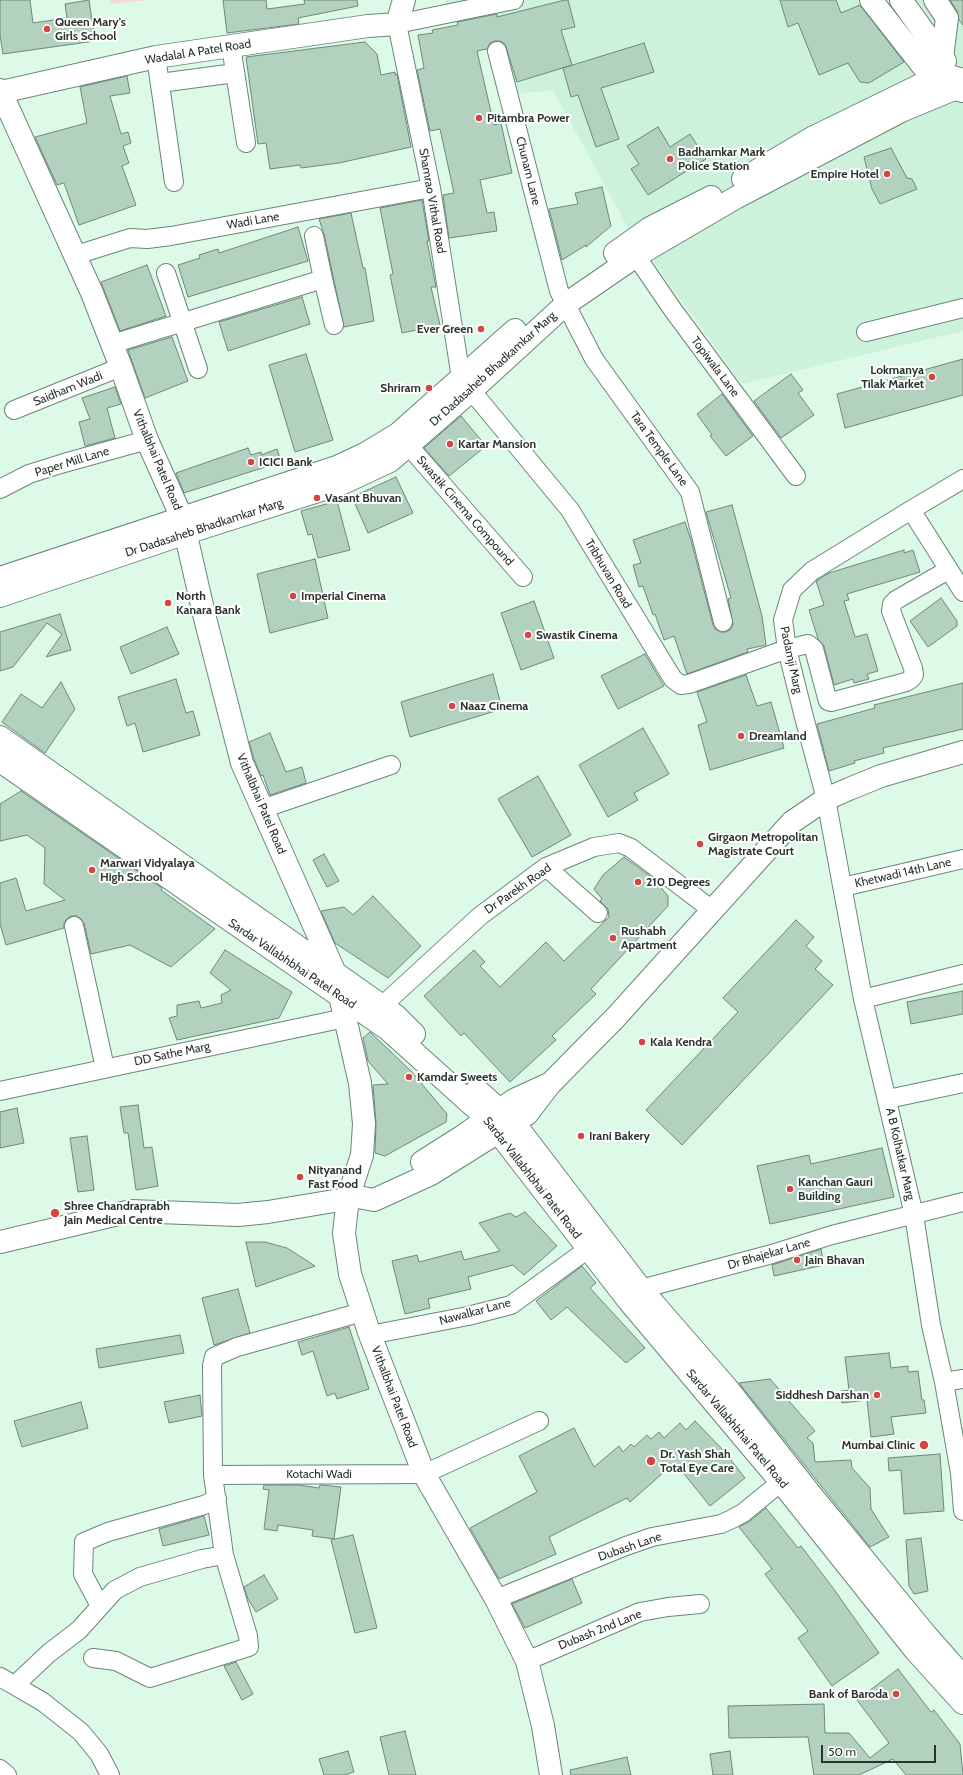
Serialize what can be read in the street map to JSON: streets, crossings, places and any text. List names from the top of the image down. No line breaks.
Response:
{"streets":{"main road":["Wadalal A Patel Road","Dr Dadasaheb Bhadkamkar Marg","Vithalbhai Patel Road","Sardar Vallabhbhai Patel Road"],"street":["Chunam Lane","Shamrao Vithal Road","Wadi Lane","Topiwala Lane","Saidham Wadi","Tara Temple Lane","Paper Mill Lane","Swastik Cinema Compound","Tribhuvan Road","Padamji Marg","Khetwadi 14th Lane","Dr Parekh Road","DD Sathe Marg","A B Kolhatkar Marg","Dr Bhajekar Lane","Nawalkar Lane","Kotachi Wadi","Dubash Lane","Dubash 2nd Lane"]},"crossings":[["Wadalal A Patel Road","Shamrao Vithal Road"],["Wadalal A Patel Road","Vithalbhai Patel Road"],["Chunam Lane","Dr Dadasaheb Bhadkamkar Marg"],["Chunam Lane","Tara Temple Lane"],["Shamrao Vithal Road","Wadi Lane"],["Shamrao Vithal Road","Dr Dadasaheb Bhadkamkar Marg"],["Shamrao Vithal Road","Tribhuvan Road"],["Wadi Lane","Vithalbhai Patel Road"],["Topiwala Lane","Dr Dadasaheb Bhadkamkar Marg"],["Dr Dadasaheb Bhadkamkar Marg","Tara Temple Lane"],["Dr Dadasaheb Bhadkamkar Marg","Vithalbhai Patel Road"],["Dr Dadasaheb Bhadkamkar Marg","Swastik Cinema Compound"],["Dr Dadasaheb Bhadkamkar Marg","Tribhuvan Road"],["Saidham Wadi","Vithalbhai Patel Road"],["Vithalbhai Patel Road","Paper Mill Lane"],["Vithalbhai Patel Road","Sardar Vallabhbhai Patel Road"],["Vithalbhai Patel Road","DD Sathe Marg"],["Vithalbhai Patel Road","Nawalkar Lane"],["Vithalbhai Patel Road","Kotachi Wadi"],["Vithalbhai Patel Road","Dubash Lane"],["Vithalbhai Patel Road","Dubash 2nd Lane"],["Tribhuvan Road","Padamji Marg"],["Padamji Marg","A B Kolhatkar Marg"],["Khetwadi 14th Lane","A B Kolhatkar Marg"],["Dr Parekh Road","Sardar Vallabhbhai Patel Road"],["Sardar Vallabhbhai Patel Road","Dr Bhajekar Lane"],["Sardar Vallabhbhai Patel Road","Nawalkar Lane"],["Sardar Vallabhbhai Patel Road","Dubash Lane"],["A B Kolhatkar Marg","Dr Bhajekar Lane"]],"places":["Queen Mary's Girls School","Pitambra Power","Badhamkar Mark Police Station","Empire Hotel","Ever Green","Lokmanya Tilak Market","Shriram","Kartar Mansion","ICICI Bank","Vasant Bhuvan","Imperial Cinema","North Kanara Bank","Swastik Cinema","Naaz Cinema","Dreamland","Girgaon Metropolitan Magistrate Court","Marwari Vidyalaya High School","210 Degrees","Rushabh Apartment","Kala Kendra","Kamdar Sweets","Irani Bakery","Nityanand Fast Food","Kanchan Gauri Building","Shree Chandraprabh Jain Medical Centre","Jain Bhavan","Siddhesh Darshan","Mumbai Clinic","Dr. Yash Shah Total Eye Care","Bank of Baroda"],"scale_bar":"50 m"}
